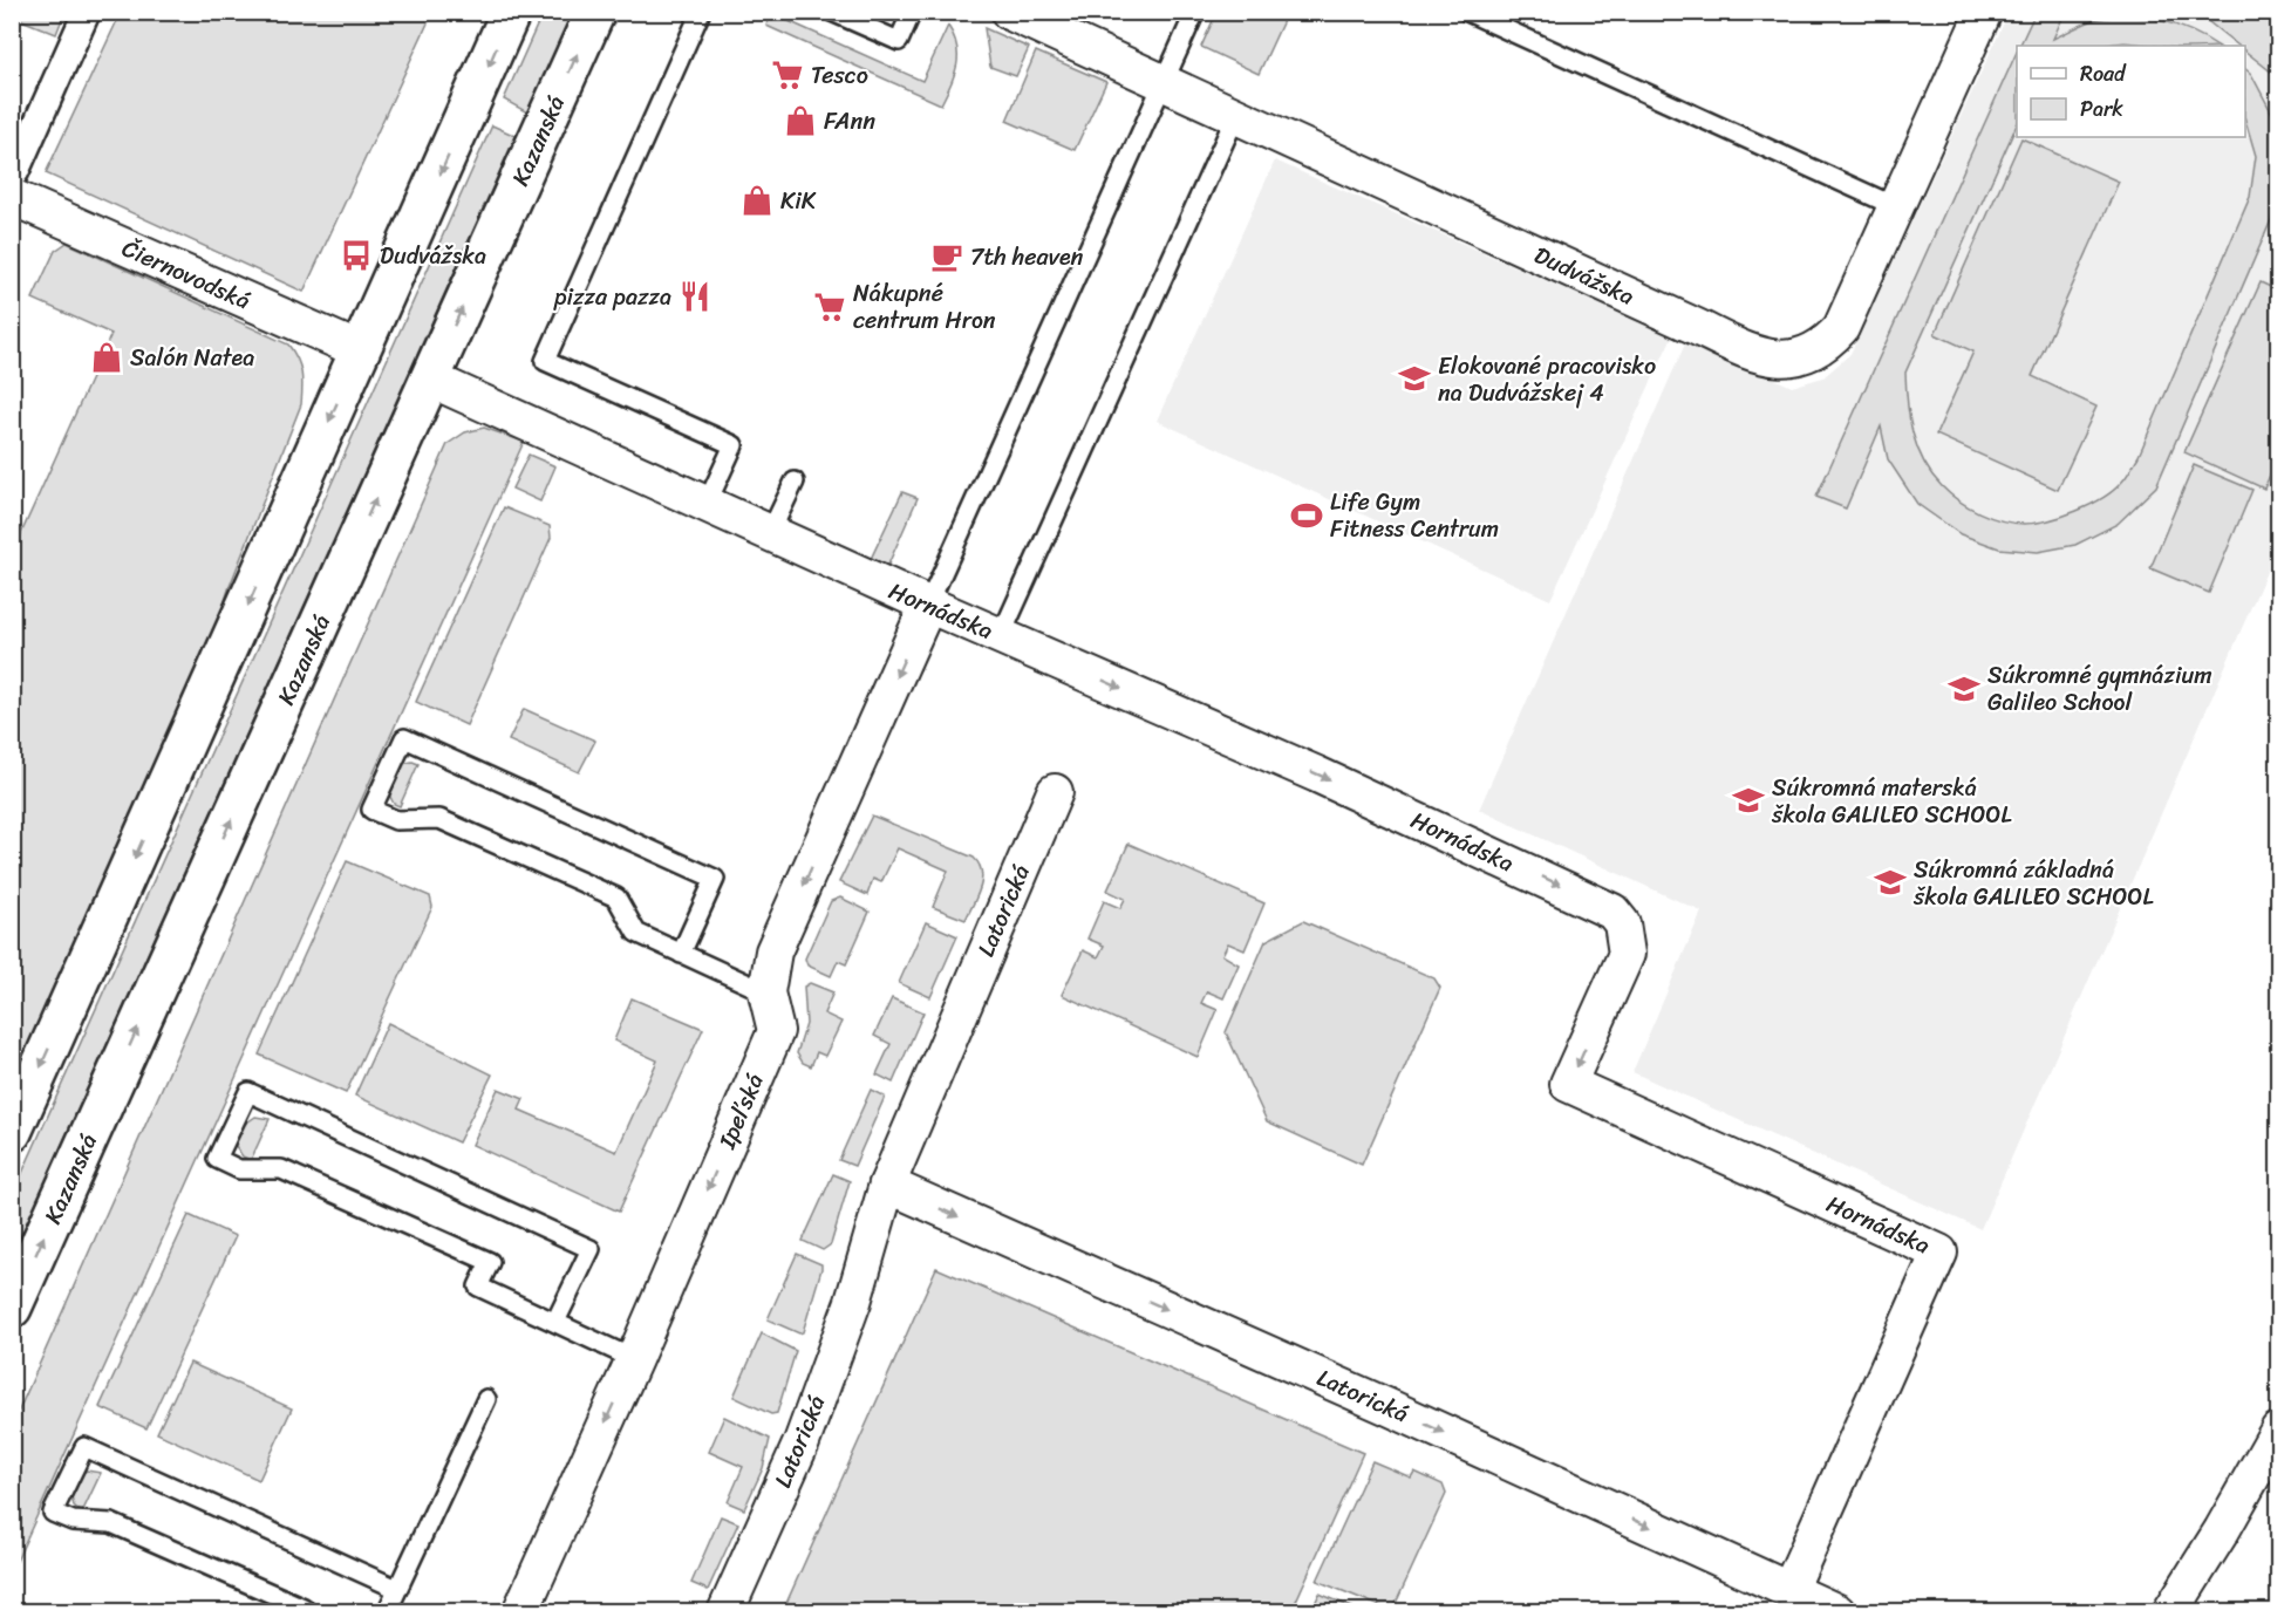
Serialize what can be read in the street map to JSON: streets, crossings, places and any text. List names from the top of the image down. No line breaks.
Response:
{"streets":{"main road":["Kazanská"],"street":["Čiernovodská","Dudvážska","Hornádska","Latorická","Ipeľská"]},"crossings":[["Kazanská","Hornádska"],["Hornádska","Latorická"],["Hornádska","Ipeľská"]],"one_way":["Latorická","Ipeľská"],"places":{"supermarket":["Tesco","Nákupné centrum Hron"],"shop":["FAnn","KiK","Salón Natea"],"bus stop":["Dudvážska"],"cafe":["7th heaven"],"restaurant":["pizza pazza"],"school or university":["Elokované pracovisko na Dudvážskej 4","Súkromné gymnázium Galileo School","Súkromná materská škola GALILEO SCHOOL","Súkromná základná škola GALILEO SCHOOL"],"sports":["Life Gym Fitness Centrum"]},"legend":["Road","Park"]}
